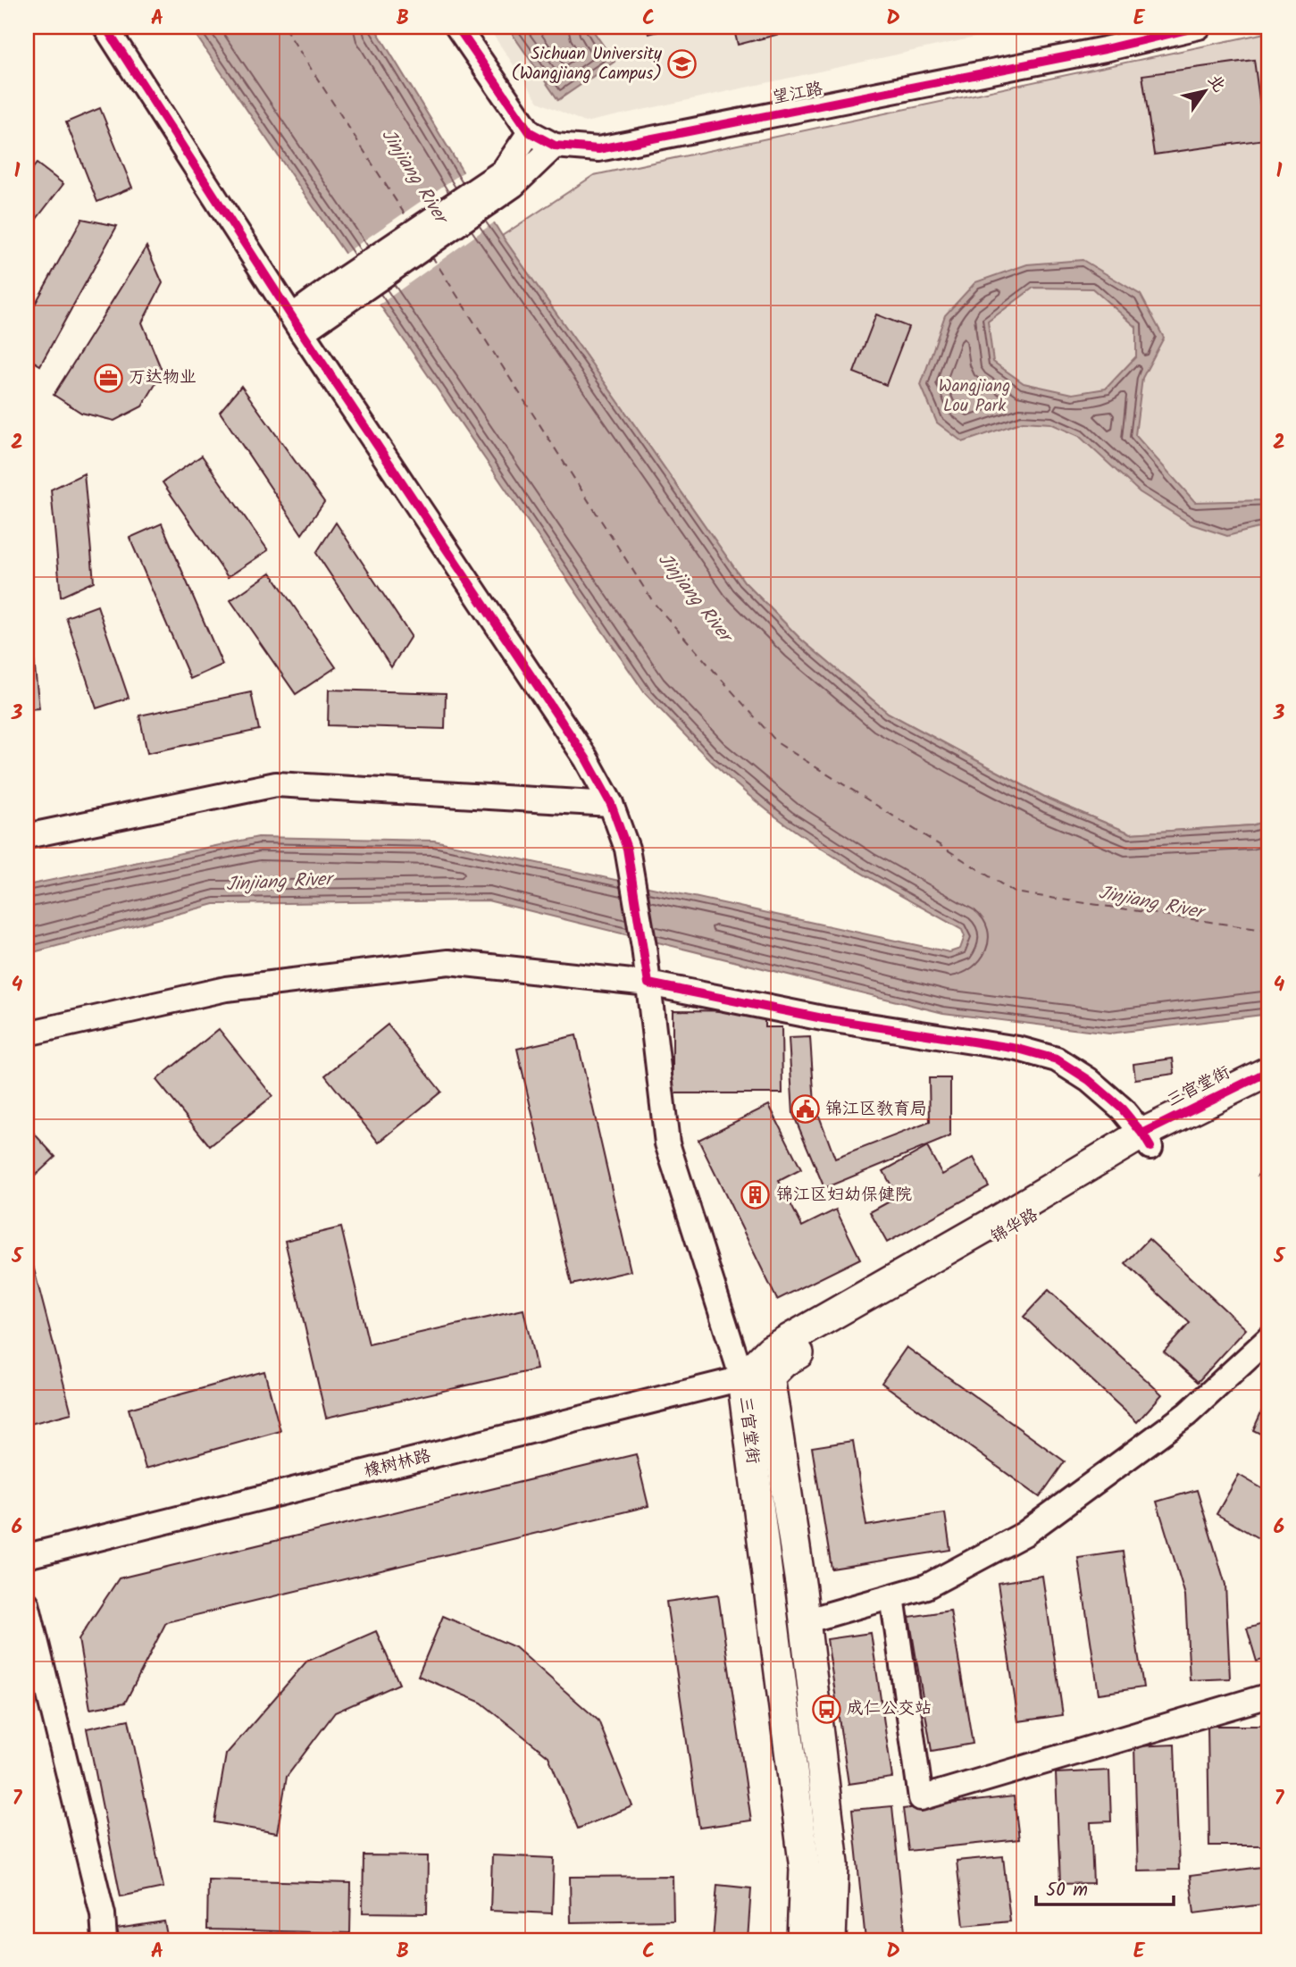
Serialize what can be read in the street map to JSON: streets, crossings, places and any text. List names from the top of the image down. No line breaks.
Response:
{"streets":{"main road":["三官堂街","锦华路"],"street":["望江路","橡树林路"]},"crossings":[["三官堂街","锦华路"],["三官堂街","橡树林路"],["锦华路","橡树林路"]],"water":["Jinjiang River"],"parks":["Wangjiang Lou Park"],"places":{"school or university":["Sichuan University (Wangjiang Campus)"],"office":["万达物业"],"public building":["锦江区教育局"],"building":["锦江区妇幼保健院"],"bus stop":["成仁公交站"]},"scale_bar":"50 m","north":"top right","grid":{"columns":["A","B","C","D","E"],"rows":["1","2","3","4","5","6","7"]}}
